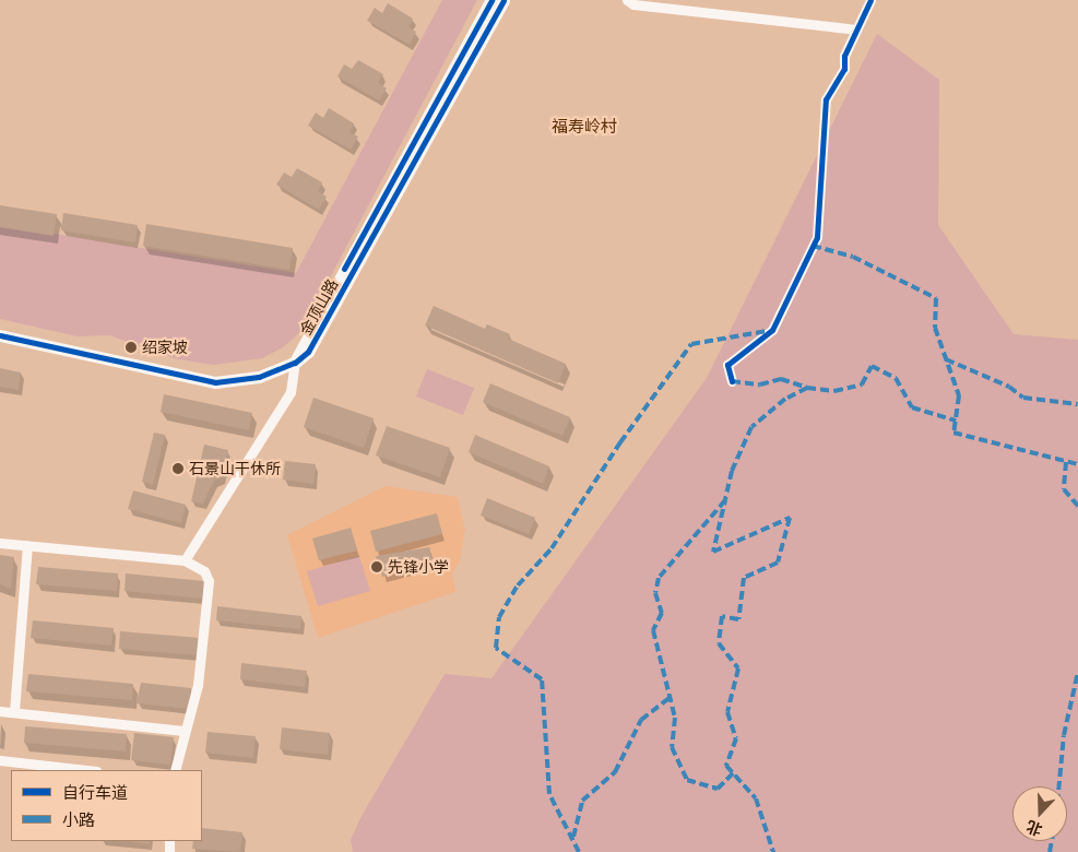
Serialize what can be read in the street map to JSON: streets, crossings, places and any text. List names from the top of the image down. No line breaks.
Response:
{"streets":{"street":["金顶山路"]},"districts":["福寿岭村"],"places":["绍家坡","石景山干休所","先锋小学"],"legend":["自行车道","小路"],"north":"bottom"}
